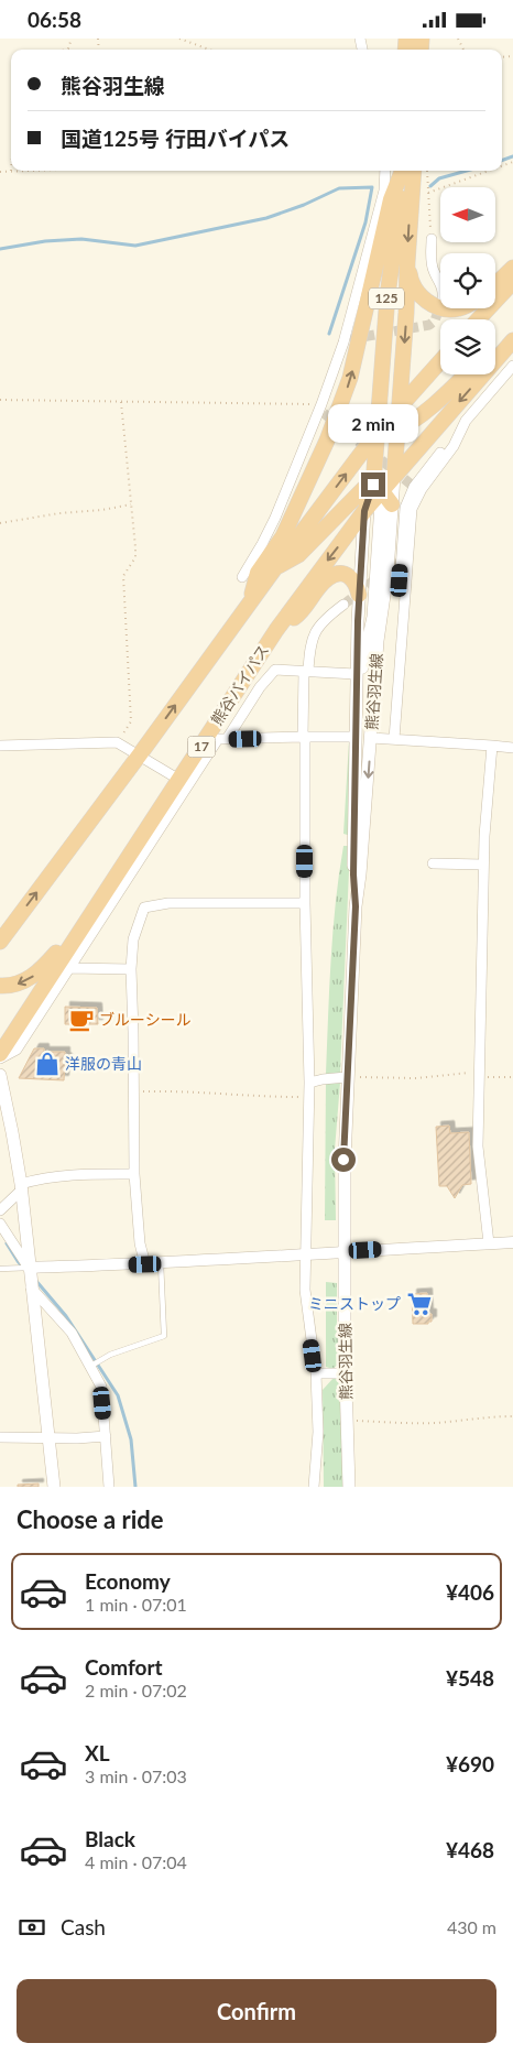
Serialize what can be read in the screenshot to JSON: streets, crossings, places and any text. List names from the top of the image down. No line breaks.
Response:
{"streets":{"highway":["125","熊谷バイパス","17"],"main road":["熊谷羽生線"]},"crossings":[["125","熊谷バイパス"],["125","熊谷羽生線"],["熊谷バイパス","熊谷羽生線"]],"places":{"cafe":["ブルーシール"],"shop":["洋服の青山"],"supermarket":["ミニストップ"]},"north":"left","page":{"status":"06:58","banner":["熊谷羽生線","国道125号 行田バイパス"],"bubble":"2 min","heading":"Choose a ride","list":[{"name":"Economy","note":"1 min · 07:01","value":"¥406"},{"name":"Comfort","note":"2 min · 07:02","value":"¥548"},{"name":"XL","note":"3 min · 07:03","value":"¥690"},{"name":"Black","note":"4 min · 07:04","value":"¥468"}],"pay":["Cash","430 m"],"buttons":"Confirm"}}
